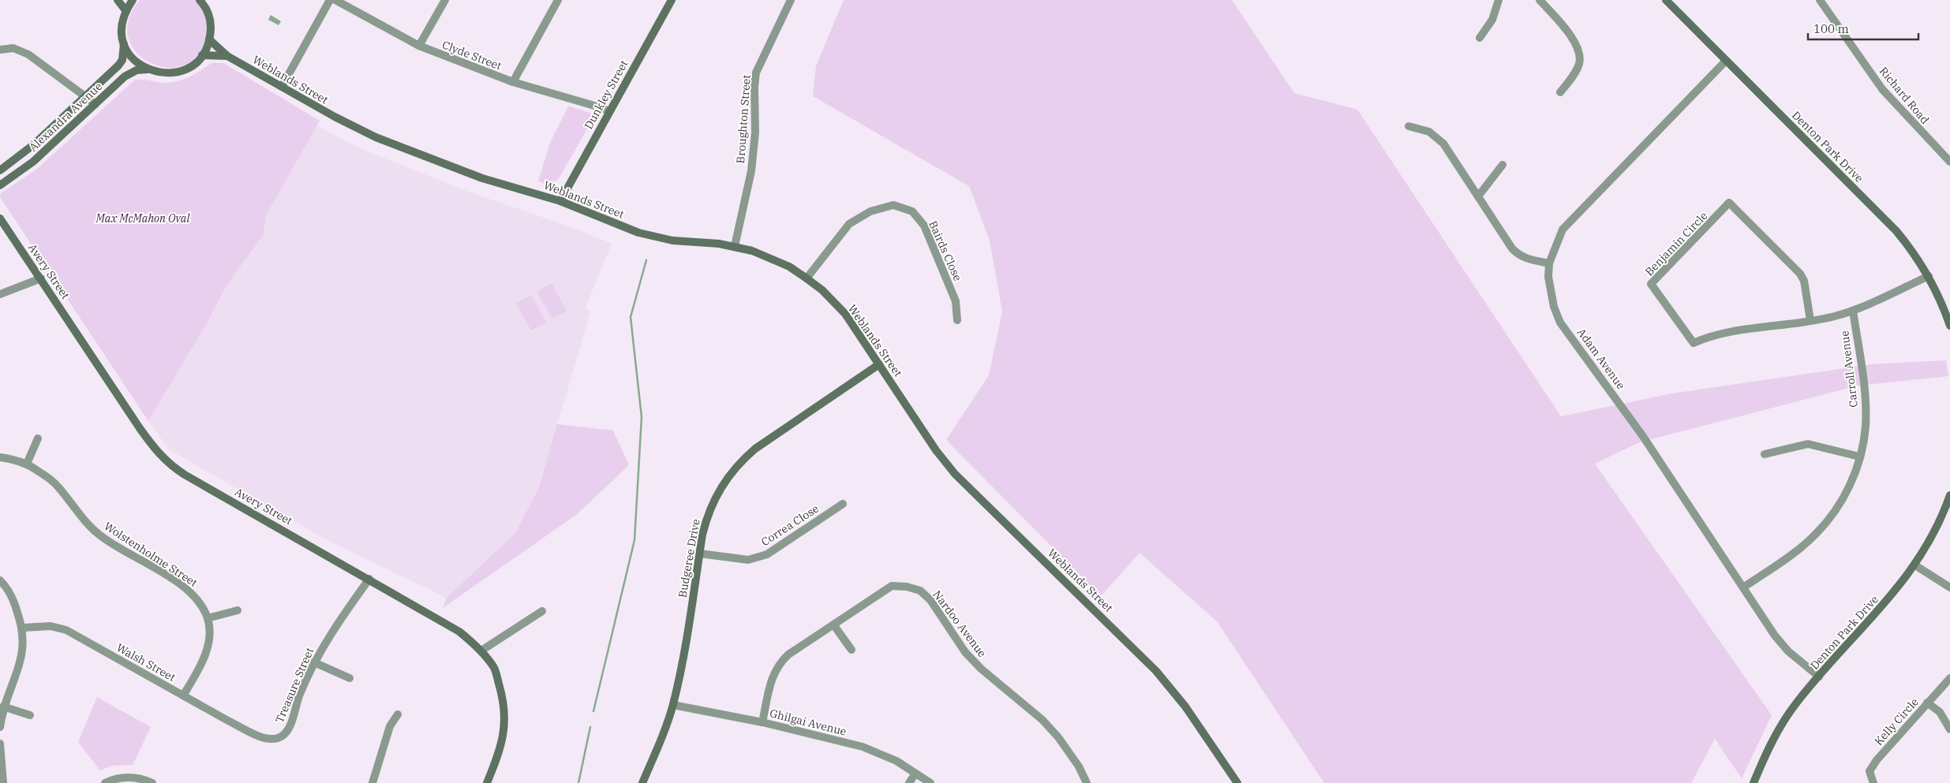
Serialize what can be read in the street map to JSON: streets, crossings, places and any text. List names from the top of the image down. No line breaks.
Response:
{"streets":{"street":["Clyde Street","Weblands Street","Dunkley Street","Richard Road","Alexandra Avenue","Broughton Street","Denton Park Drive","Benjamin Circle","Bairds Close","Avery Street","Adam Avenue","Carroll Avenue","Correa Close","Wolstenholme Street","Budgeree Drive","Nardoo Avenue","Walsh Street","Treasure Street","Kelly Circle","Ghilgai Avenue"]},"crossings":[["Clyde Street","Dunkley Street"],["Weblands Street","Dunkley Street"],["Weblands Street","Broughton Street"],["Weblands Street","Bairds Close"],["Weblands Street","Budgeree Drive"],["Denton Park Drive","Benjamin Circle"],["Denton Park Drive","Adam Avenue"],["Benjamin Circle","Carroll Avenue"],["Avery Street","Treasure Street"],["Adam Avenue","Carroll Avenue"],["Correa Close","Budgeree Drive"],["Wolstenholme Street","Walsh Street"],["Budgeree Drive","Ghilgai Avenue"],["Nardoo Avenue","Ghilgai Avenue"],["Walsh Street","Treasure Street"]],"parks":["Max McMahon Oval"],"scale_bar":"100 m"}
